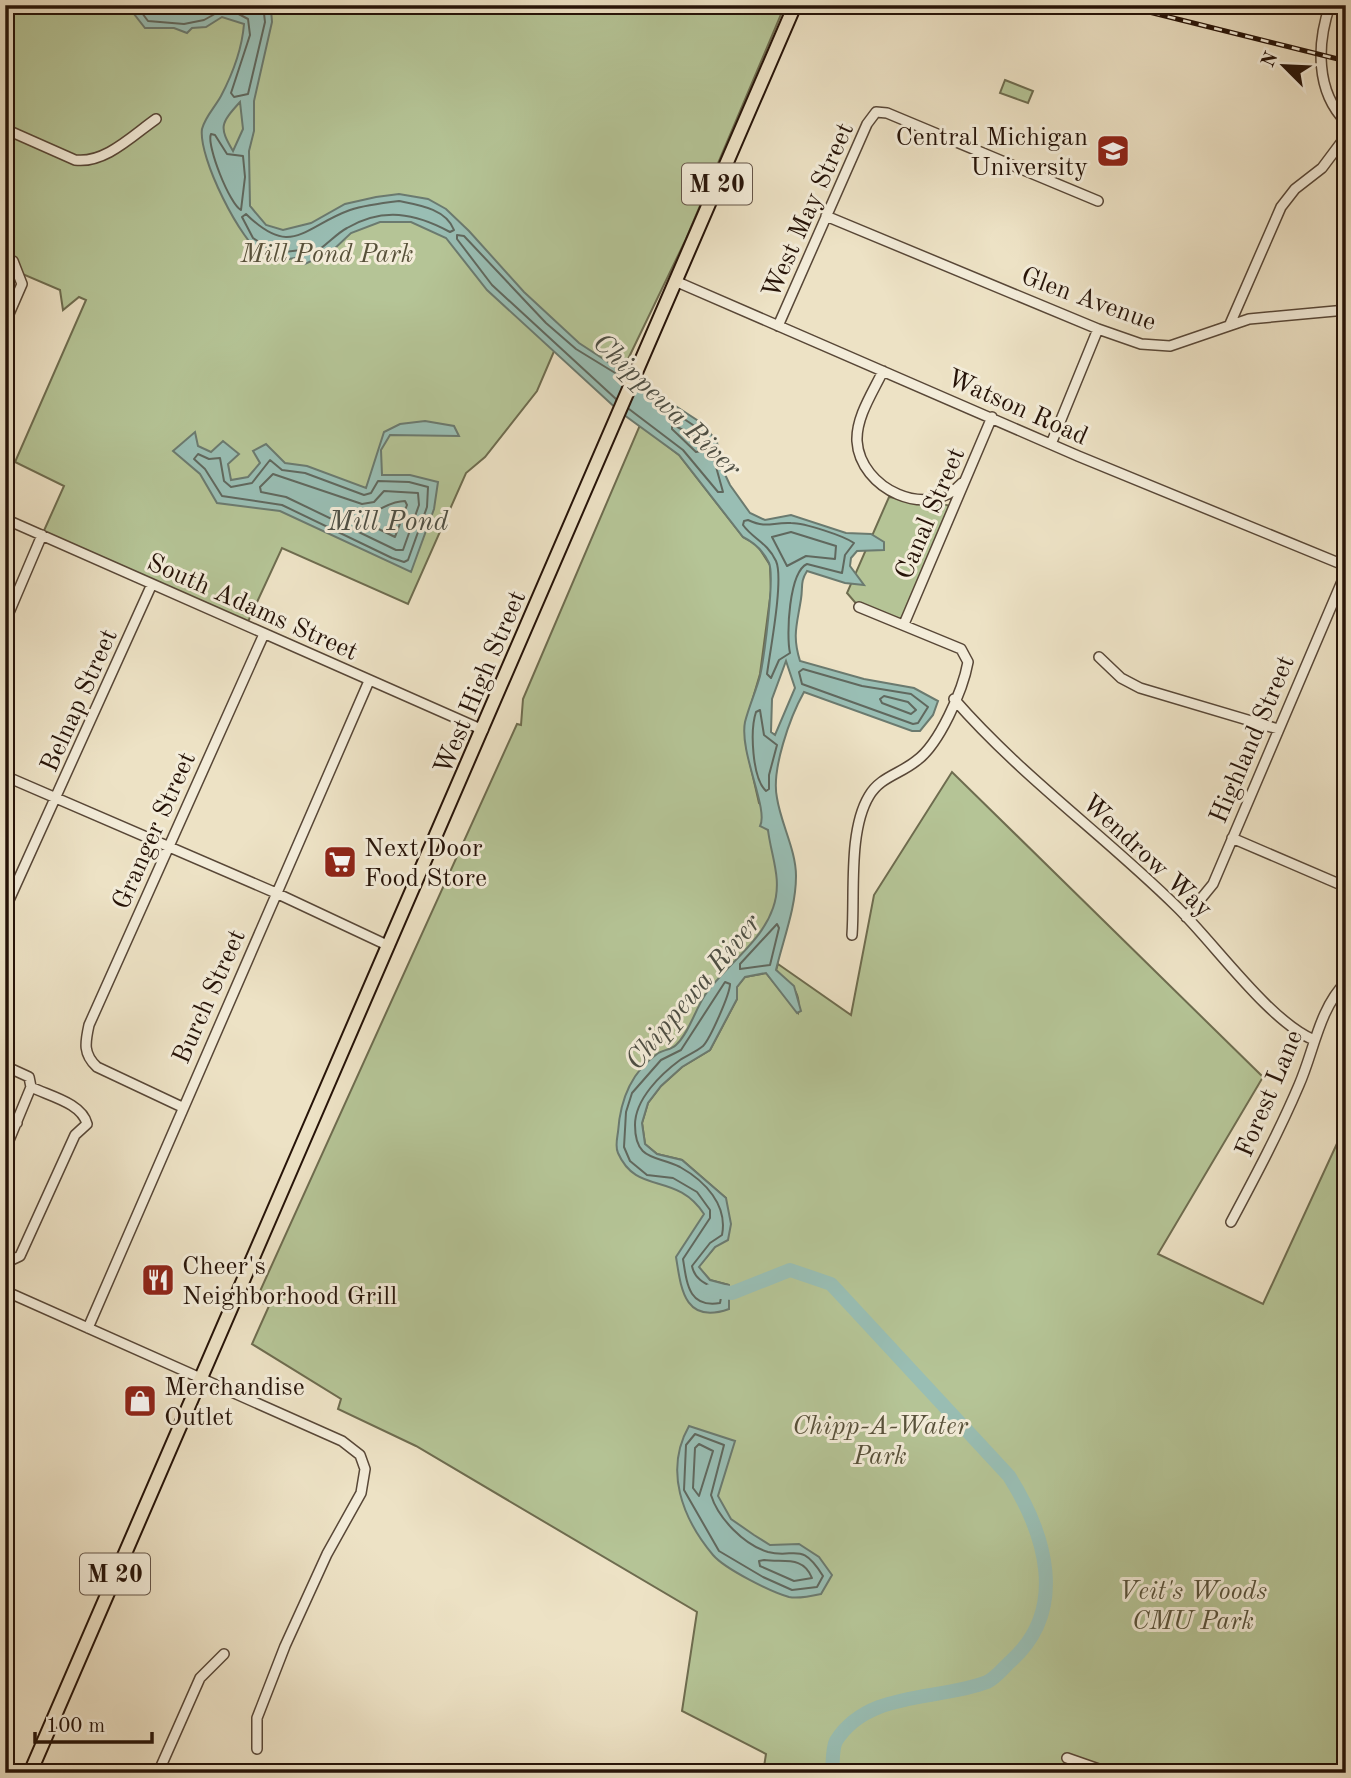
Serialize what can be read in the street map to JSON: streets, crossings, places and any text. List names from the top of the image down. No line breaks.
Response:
{"streets":{"main road":["M 20","West High Street"],"street":["West May Street","Glen Avenue","Watson Road","Canal Street","South Adams Street","Belnap Street","Highland Street","Granger Street","Wendrow Way","Burch Street","Forest Lane"]},"crossings":[["M 20","West High Street"],["West May Street","Glen Avenue"],["West May Street","Watson Road"],["Watson Road","Canal Street"],["Watson Road","West High Street"],["South Adams Street","West High Street"],["South Adams Street","Belnap Street"],["South Adams Street","Granger Street"],["South Adams Street","Burch Street"],["Highland Street","Wendrow Way"],["Granger Street","Burch Street"],["Wendrow Way","Forest Lane"]],"water":["Chippewa River","Mill Pond"],"parks":["Mill Pond Park","Chipp-A-Water Park","Veit's Woods CMU Park"],"places":{"school or university":["Central Michigan University"],"supermarket":["Next Door Food Store"],"restaurant":["Cheer's Neighborhood Grill"],"shop":["Merchandise Outlet"]},"scale_bar":"100 m","north":"top left"}
